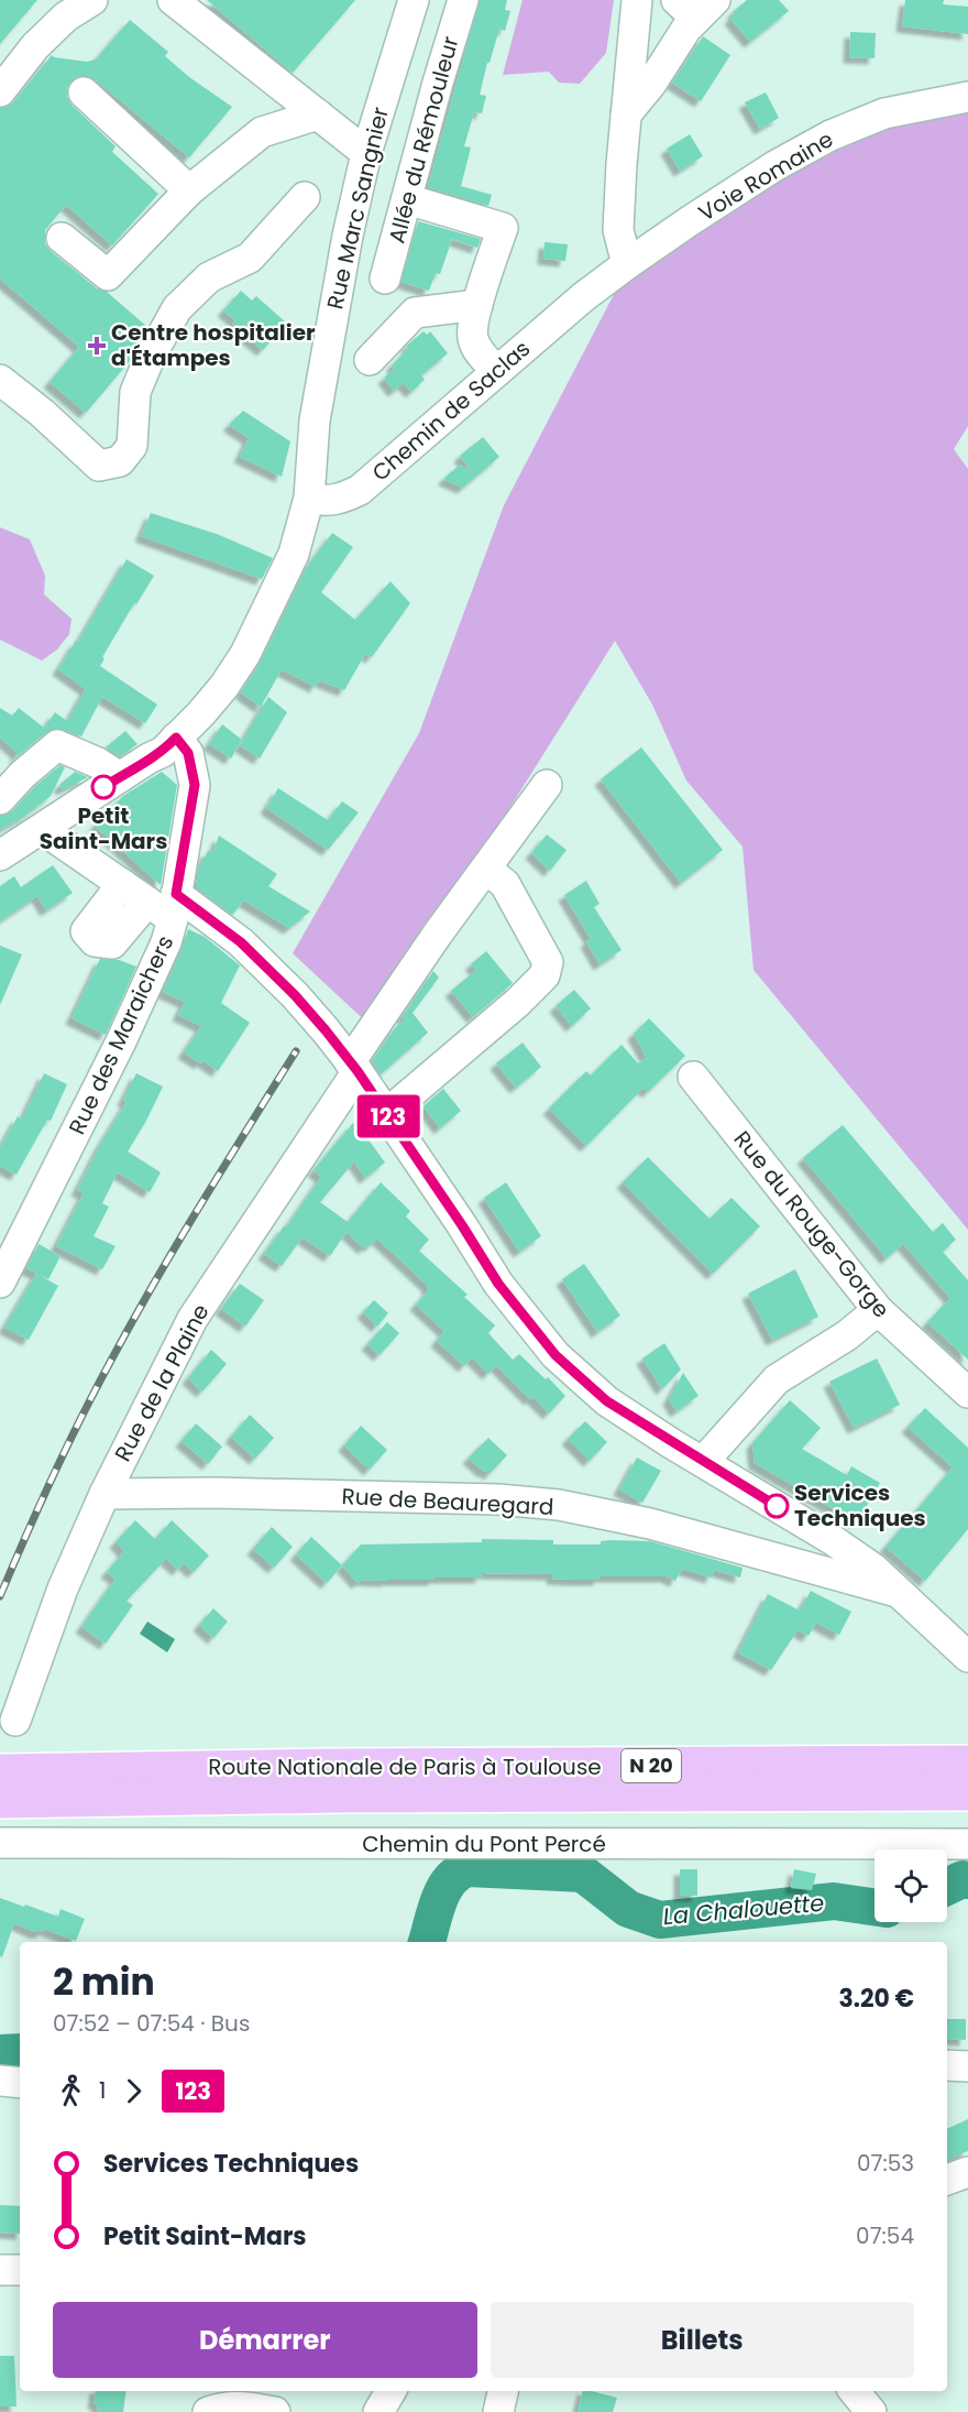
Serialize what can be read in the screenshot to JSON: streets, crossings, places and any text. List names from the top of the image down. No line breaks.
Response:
{"streets":{"main road":["N 20","Route Nationale de Paris à Toulouse"],"street":["Allée du Rémouleur","Voie Romaine","Rue Marc Sangnier","Chemin de Saclas","Rue des Maraichers","Rue du Rouge-Gorge","Rue de la Plaine","Rue de Beauregard","Chemin du Pont Percé"]},"crossings":[["Voie Romaine","Chemin de Saclas"],["Rue Marc Sangnier","Chemin de Saclas"],["Rue Marc Sangnier","Rue des Maraichers"],["Rue de la Plaine","Rue de Beauregard"]],"water":["La Chalouette"],"places":{"health":["Centre hospitalier d'Étampes"],"other":["Petit Saint-Mars","Services Techniques"]},"lines":["bus line 123"],"page":{"on_map":"123","heading":["2 min","07:52 – 07:54 · Bus","3.20 €"],"legs":["1","123"],"list":[{"name":"Services Techniques","value":"07:53"},{"name":"Petit Saint-Mars","value":"07:54"}],"buttons":["Démarrer","Billets"]}}
